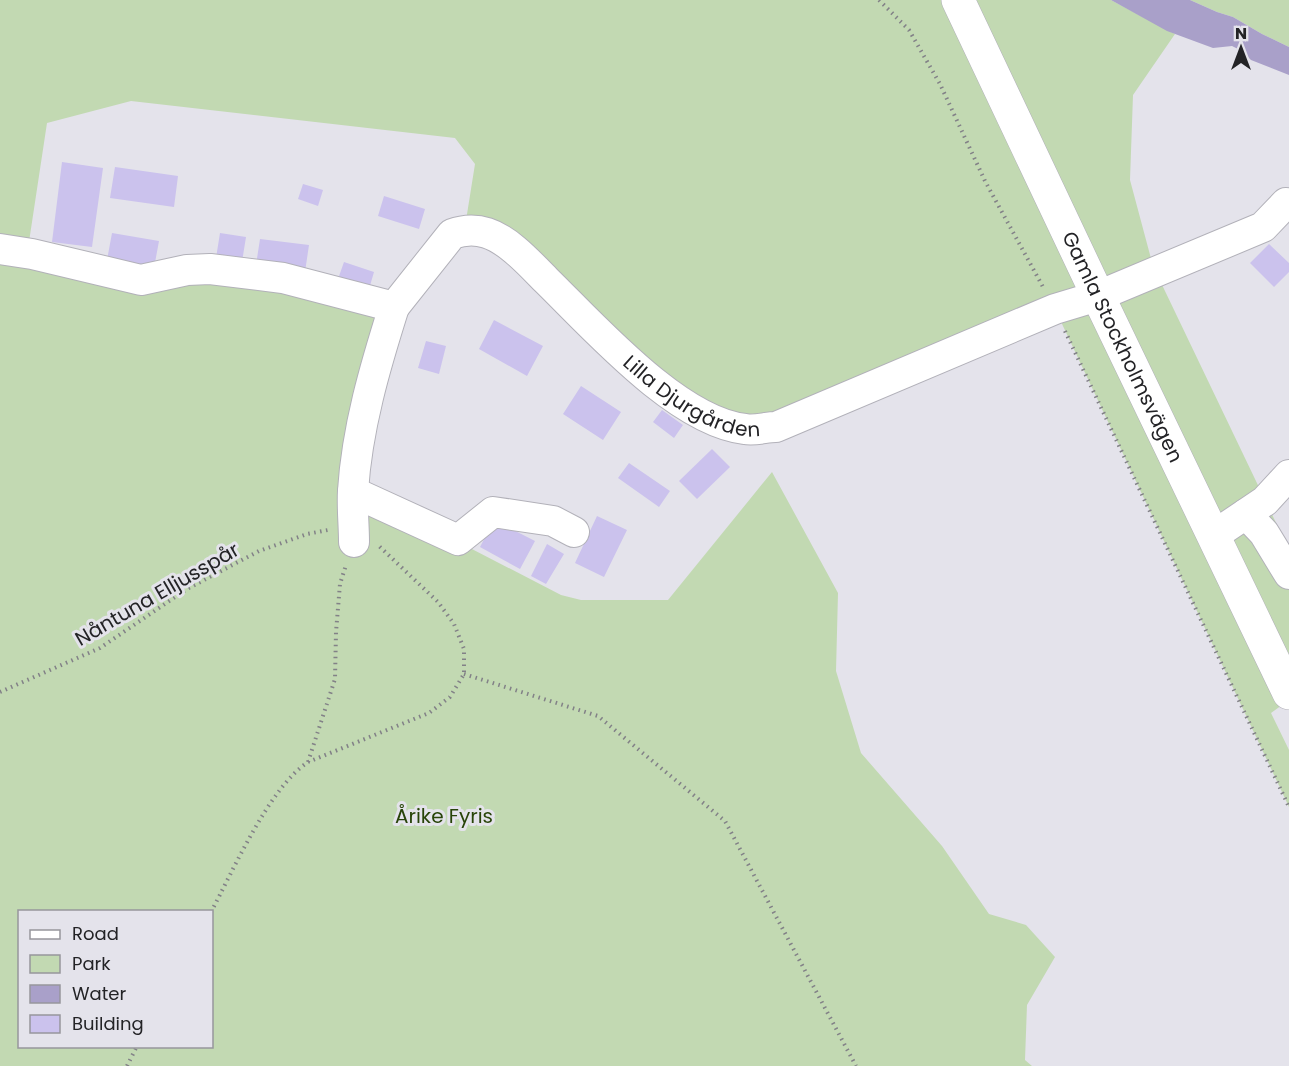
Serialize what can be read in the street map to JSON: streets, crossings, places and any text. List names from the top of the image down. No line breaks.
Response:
{"streets":{"main road":["Gamla Stockholmsvägen"],"street":["Lilla Djurgården"],"path":["Nåntuna Elljusspår"]},"crossings":[["Lilla Djurgården","Nåntuna Elljusspår"]],"parks":["Årike Fyris"],"legend":["Road","Park","Water","Building"],"north":"top"}
